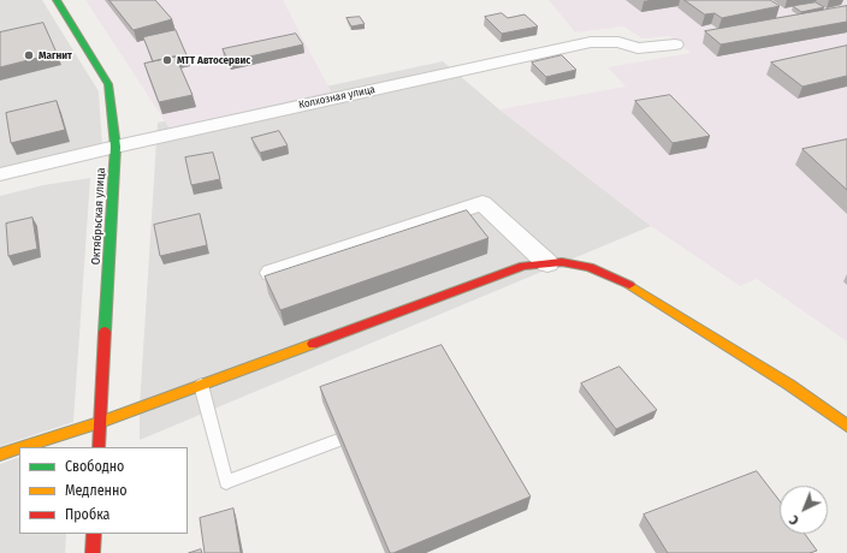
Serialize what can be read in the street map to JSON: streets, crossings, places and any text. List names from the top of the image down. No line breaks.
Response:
{"streets":{"street":["Колхозная улица","Октябрьская улица"]},"crossings":[["Колхозная улица","Октябрьская улица"]],"places":["Магнит","МТТ Автосервис"],"legend":["Свободно","Медленно","Пробка"],"north":"bottom left"}
